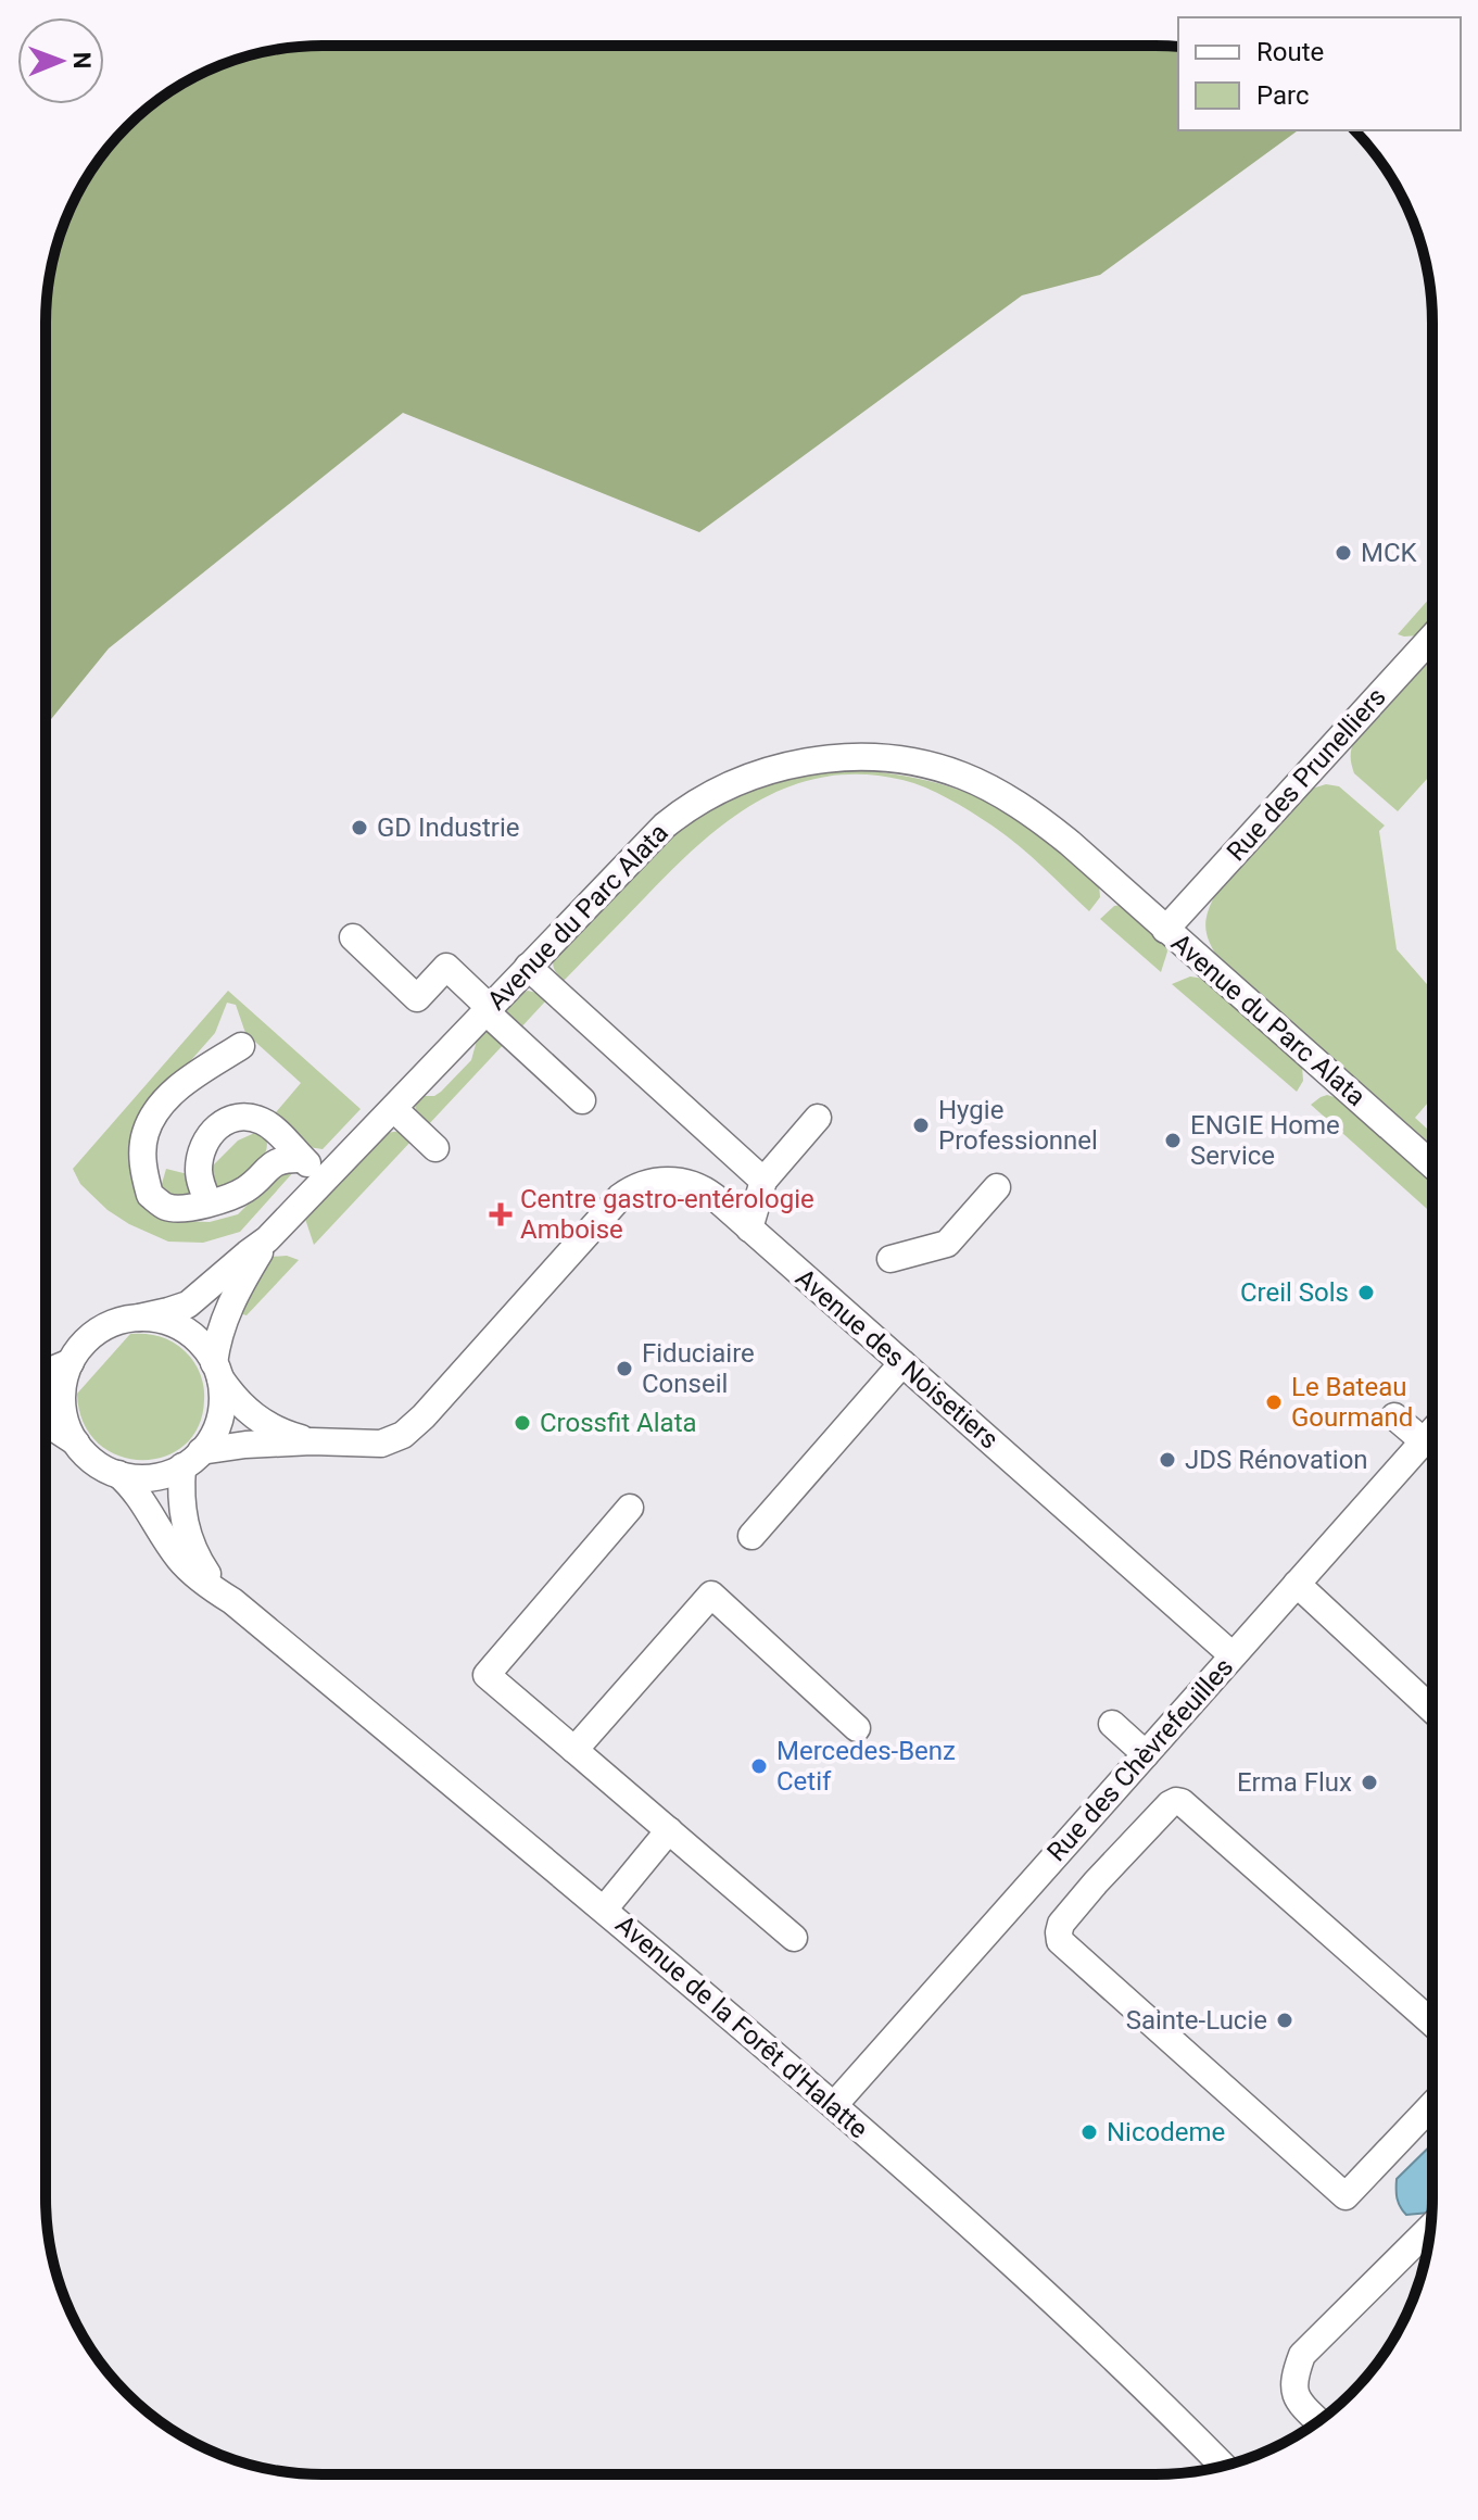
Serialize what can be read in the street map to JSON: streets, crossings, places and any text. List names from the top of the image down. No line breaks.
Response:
{"streets":{"street":["Rue des Prunelliers","Avenue du Parc Alata","Avenue des Noisetiers","Rue des Chèvrefeuilles","Avenue de la Forêt d'Halatte"]},"crossings":[["Rue des Prunelliers","Avenue du Parc Alata"],["Avenue du Parc Alata","Avenue des Noisetiers"],["Avenue du Parc Alata","Avenue de la Forêt d'Halatte"],["Avenue des Noisetiers","Rue des Chèvrefeuilles"],["Avenue des Noisetiers","Avenue de la Forêt d'Halatte"],["Rue des Chèvrefeuilles","Avenue de la Forêt d'Halatte"]],"places":{"other":["MCK","GD Industrie","Hygie Professionnel","ENGIE Home Service","Creil Sols","Fiduciaire Conseil","Le Bateau Gourmand","Crossfit Alata","JDS Rénovation","Mercedes-Benz Cetif","Erma Flux","Sainte-Lucie","Nicodeme"],"health":["Centre gastro-entérologie Amboise"]},"legend":["Route","Parc"],"north":"right"}
